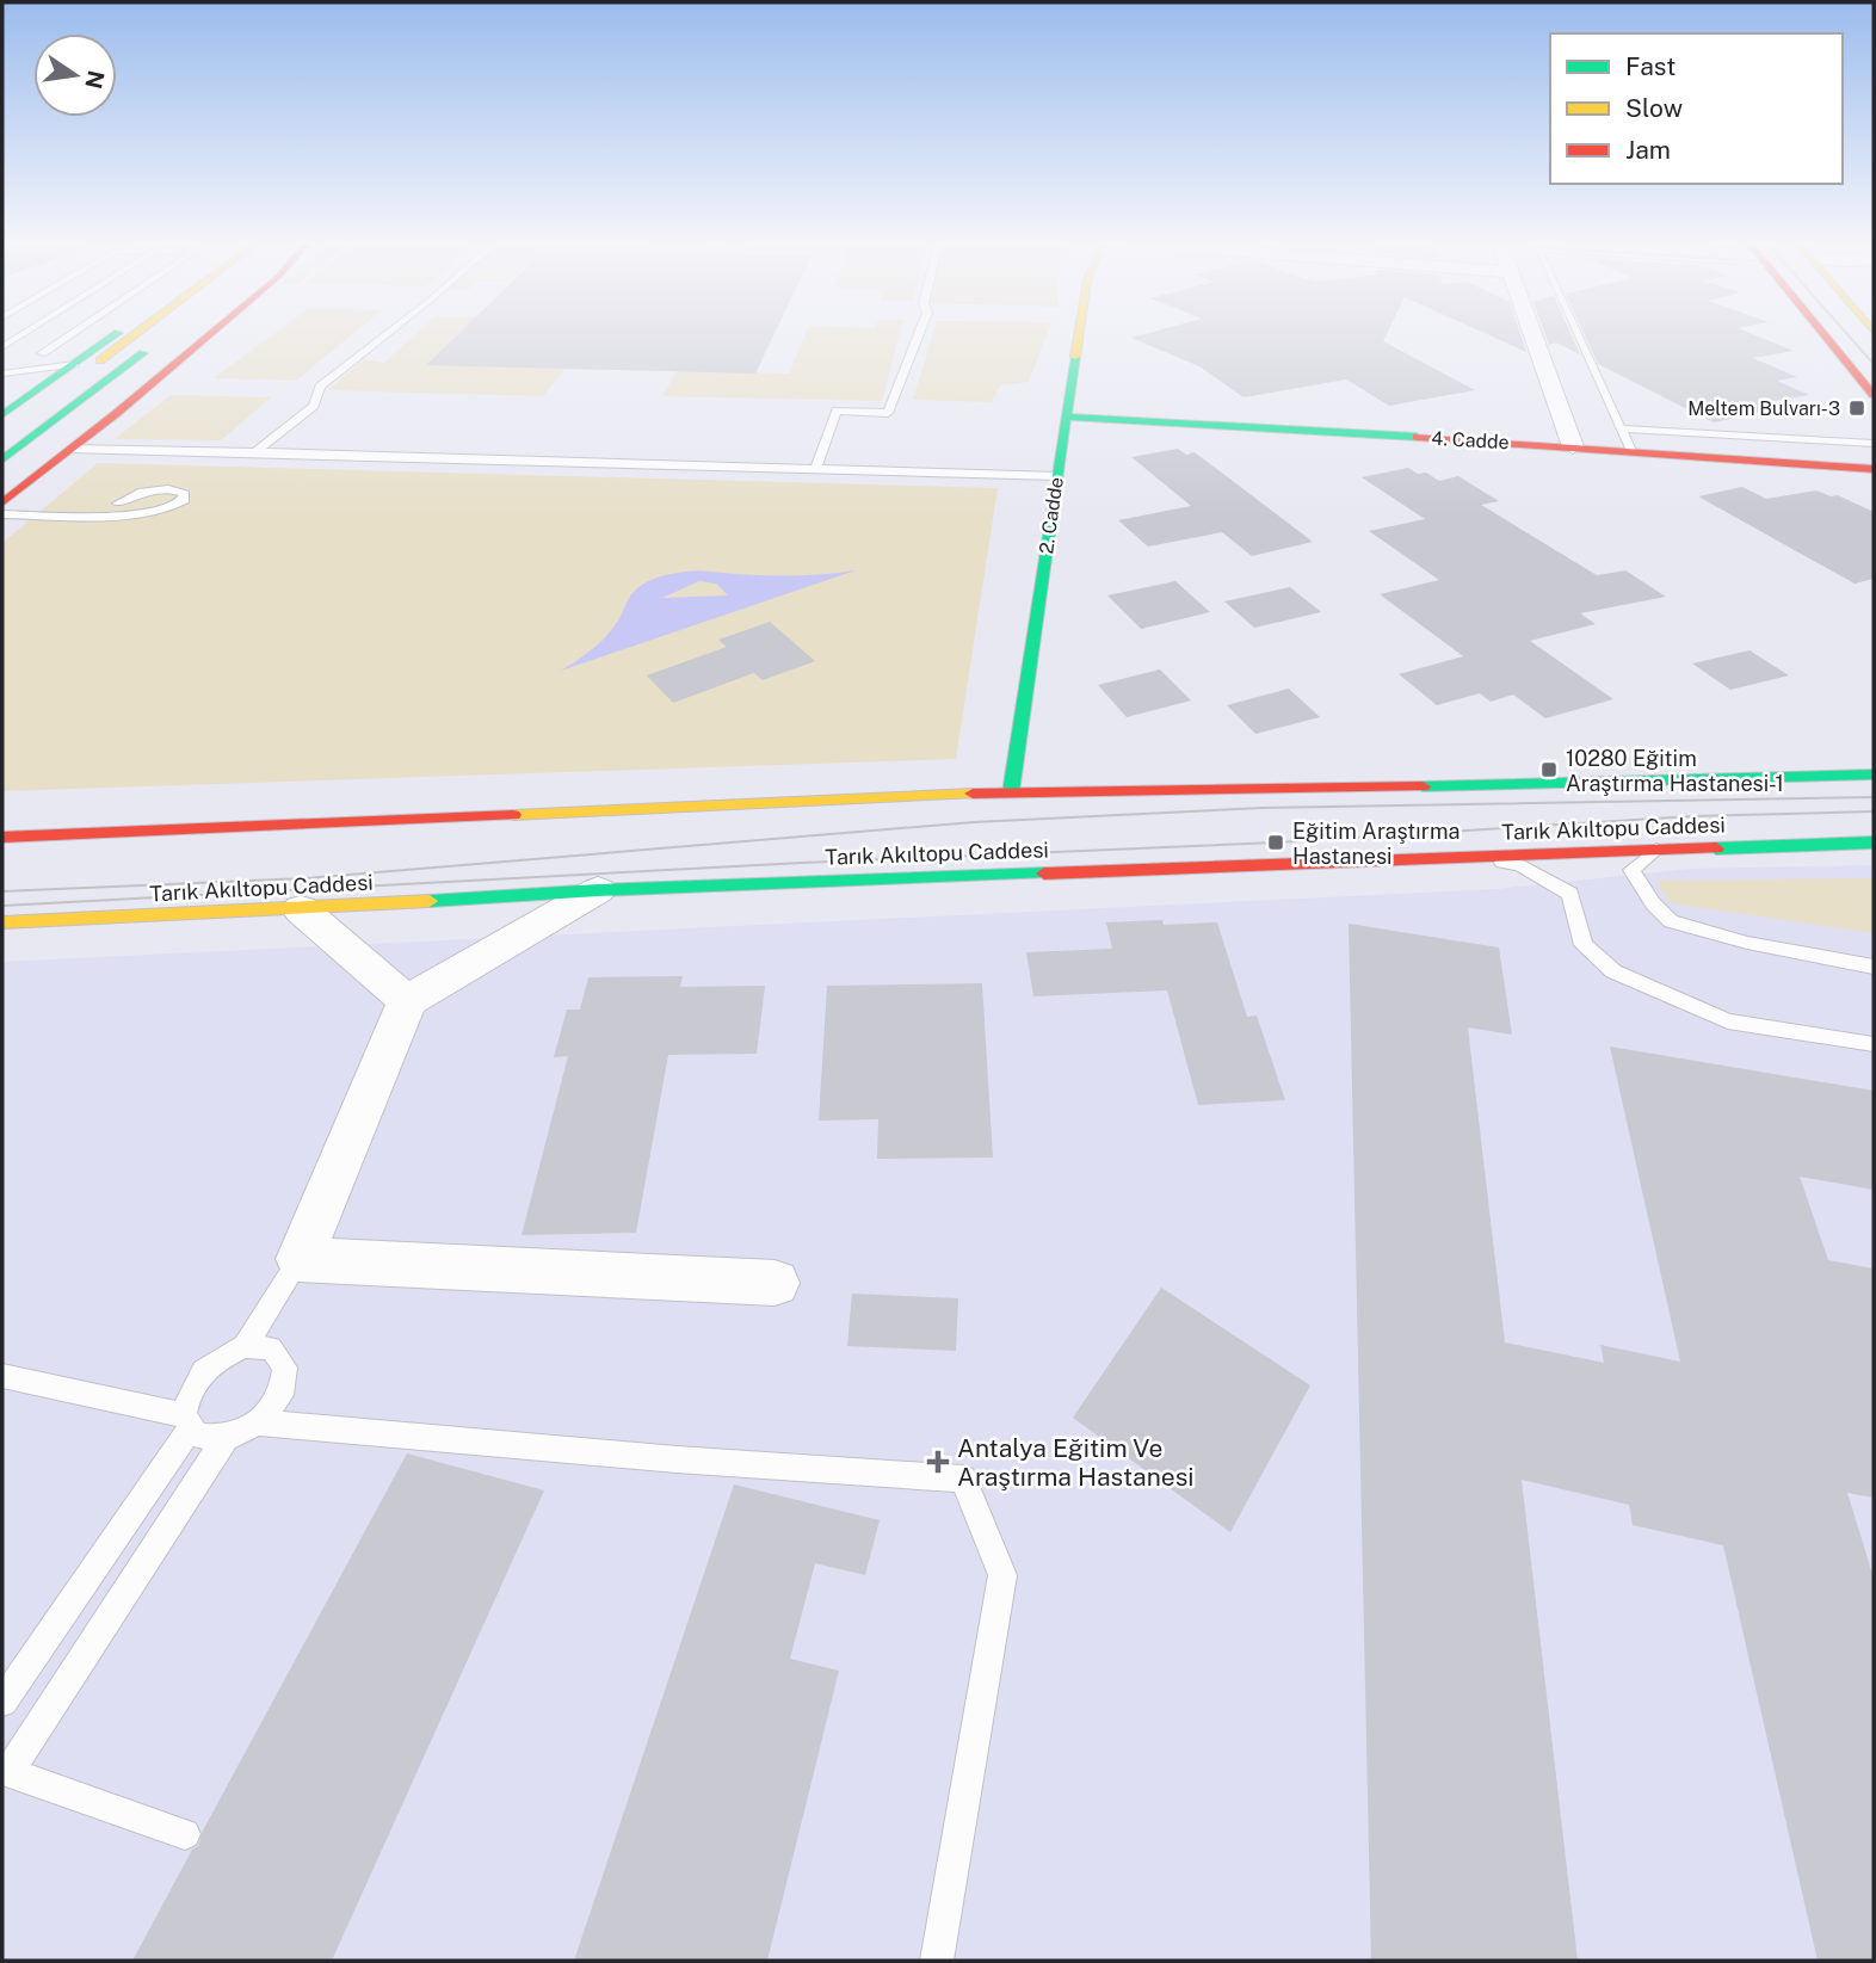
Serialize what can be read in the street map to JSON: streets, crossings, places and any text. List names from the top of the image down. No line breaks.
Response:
{"streets":{"main road":["4. Cadde","2. Cadde","Tarık Akıltopu Caddesi"]},"crossings":[["4. Cadde","2. Cadde"]],"places":{"transit":["Meltem Bulvarı-3","10280 Eğitim Araştırma Hastanesi-1","Eğitim Araştırma Hastanesi"],"health":["Antalya Eğitim Ve Araştırma Hastanesi"]},"legend":["Fast","Slow","Jam"],"north":"right"}
